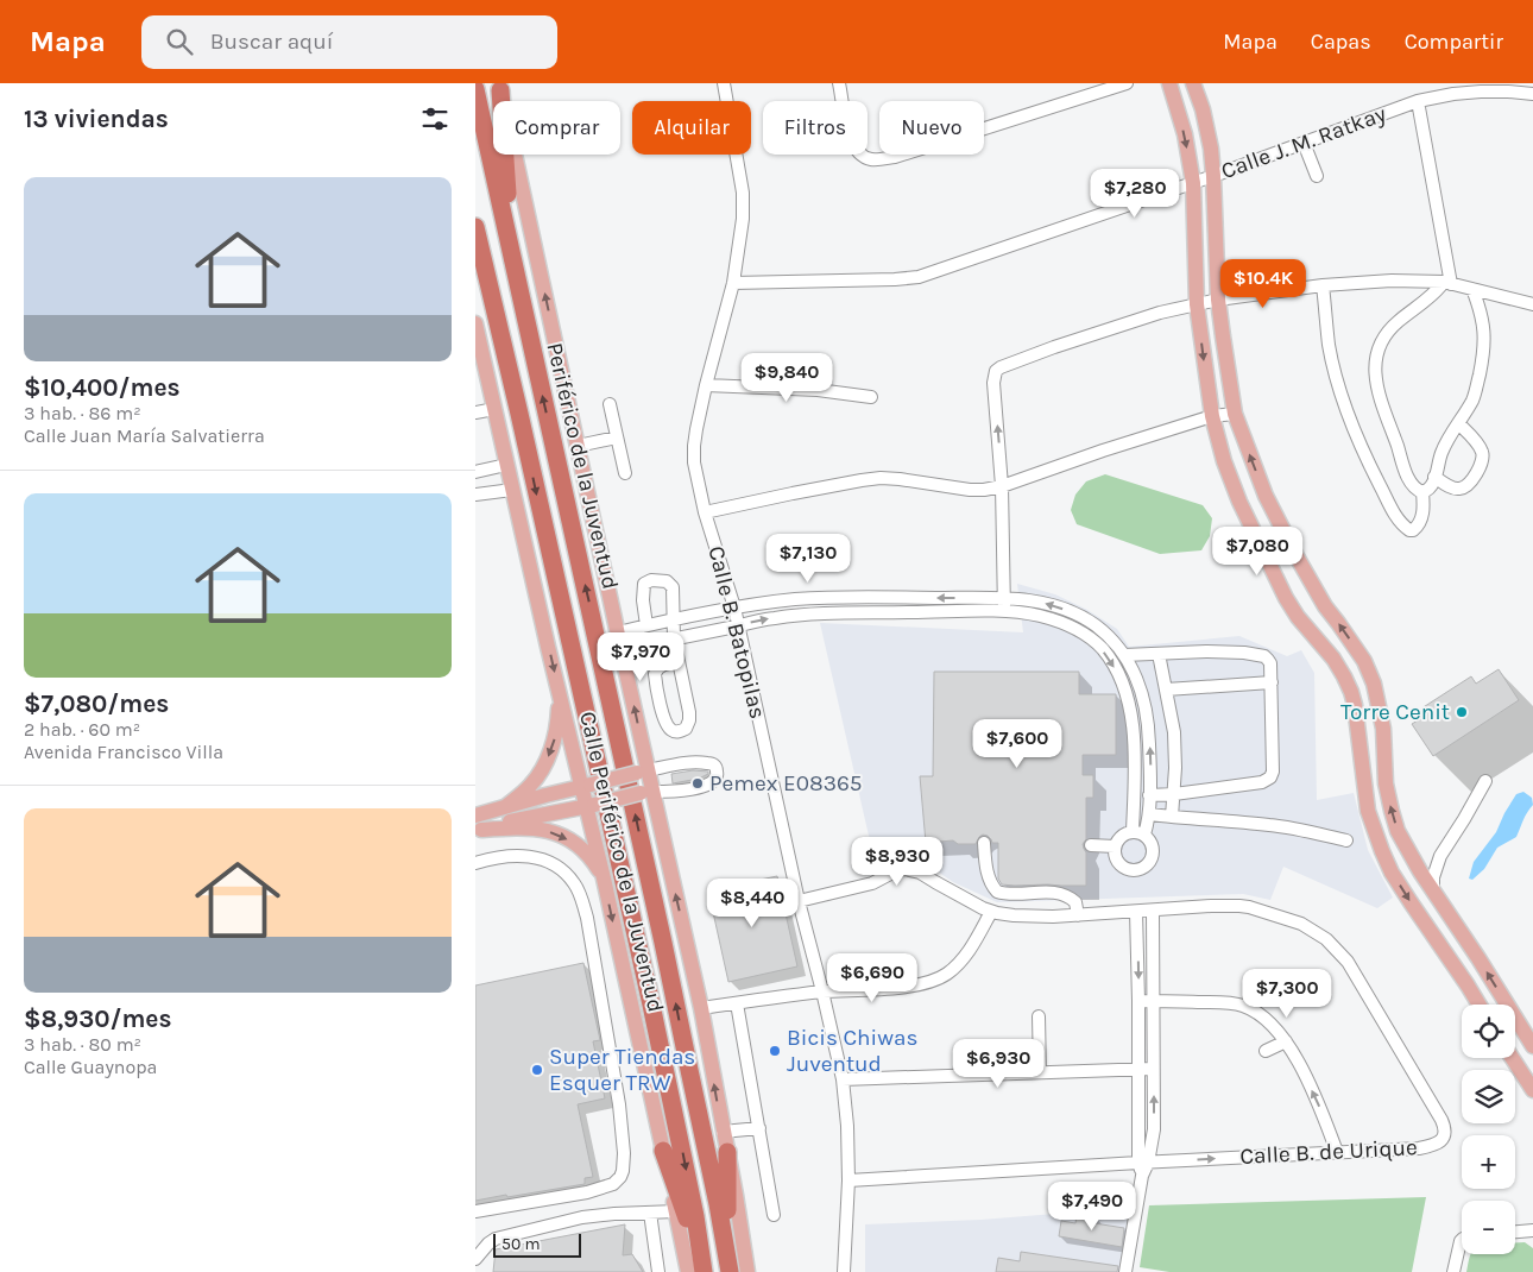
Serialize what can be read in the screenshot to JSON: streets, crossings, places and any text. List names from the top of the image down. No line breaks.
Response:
{"streets":{"highway":["Periférico de la Juventud"],"main road":["Calle Periférico de la Juventud"],"street":["Calle J. M. Ratkay","Calle B. Batopilas","Calle B. de Urique"]},"crossings":[["Calle J. M. Ratkay","Calle B. Batopilas"],["Calle B. Batopilas","Calle B. de Urique"]],"places":["Torre Cenit","Pemex E08365","Bicis Chiwas Juventud","Super Tiendas Esquer TRW"],"scale_bar":"50 m","page":{"header":"Mapa","search":"Buscar aquí","nav":["Mapa","Capas","Compartir"],"heading":"13 viviendas","chip":["Comprar","Alquilar","Filtros","Nuevo"],"list":[{"name":"$10,400/mes","note":"3 hab. · 86 m² · Calle Juan María Salvatierra"},{"name":"$7,080/mes","note":"2 hab. · 60 m² · Avenida Francisco Villa"},{"name":"$8,930/mes","note":"3 hab. · 80 m² · Calle Guaynopa"}],"price":["$7,280","$10.4K","$9,840","$7,080","$7,130","$7,970","$7,600","$8,930","$8,440","$6,690","$7,300","$6,930","$7,490"],"map_buttons":["+","−"],"scale":"50 m"}}
